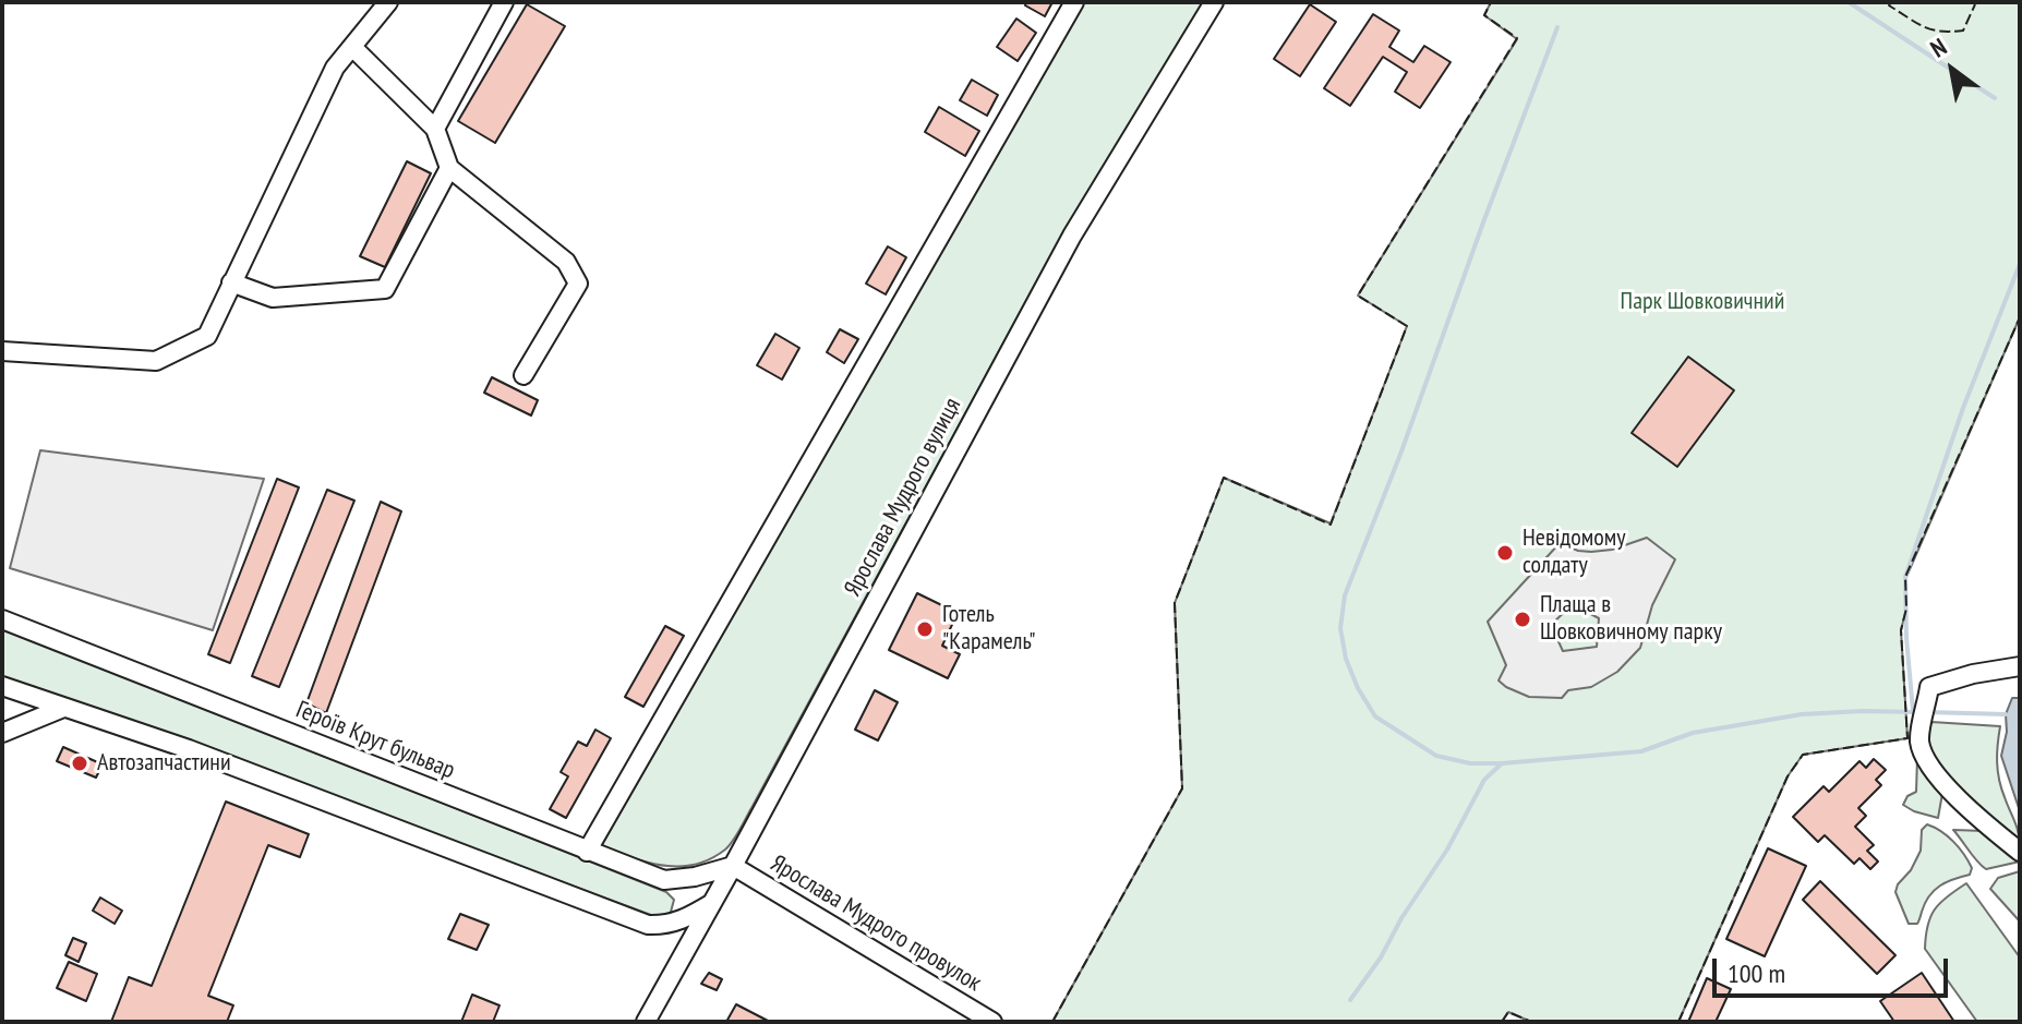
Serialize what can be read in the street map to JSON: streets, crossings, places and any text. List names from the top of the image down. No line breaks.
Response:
{"streets":{"street":["Ярослава Мудрого вулиця","Героїв Крут бульвар","Ярослава Мудрого провулок"]},"crossings":[["Ярослава Мудрого вулиця","Героїв Крут бульвар"],["Ярослава Мудрого вулиця","Ярослава Мудрого провулок"],["Героїв Крут бульвар","Ярослава Мудрого провулок"]],"parks":["Парк Шовковичний"],"places":["Невідомому солдату","Плаща в Шовковичному парку","Готель \"Карамель\"","Автозапчастини"],"scale_bar":"100 m","north":"top left"}
